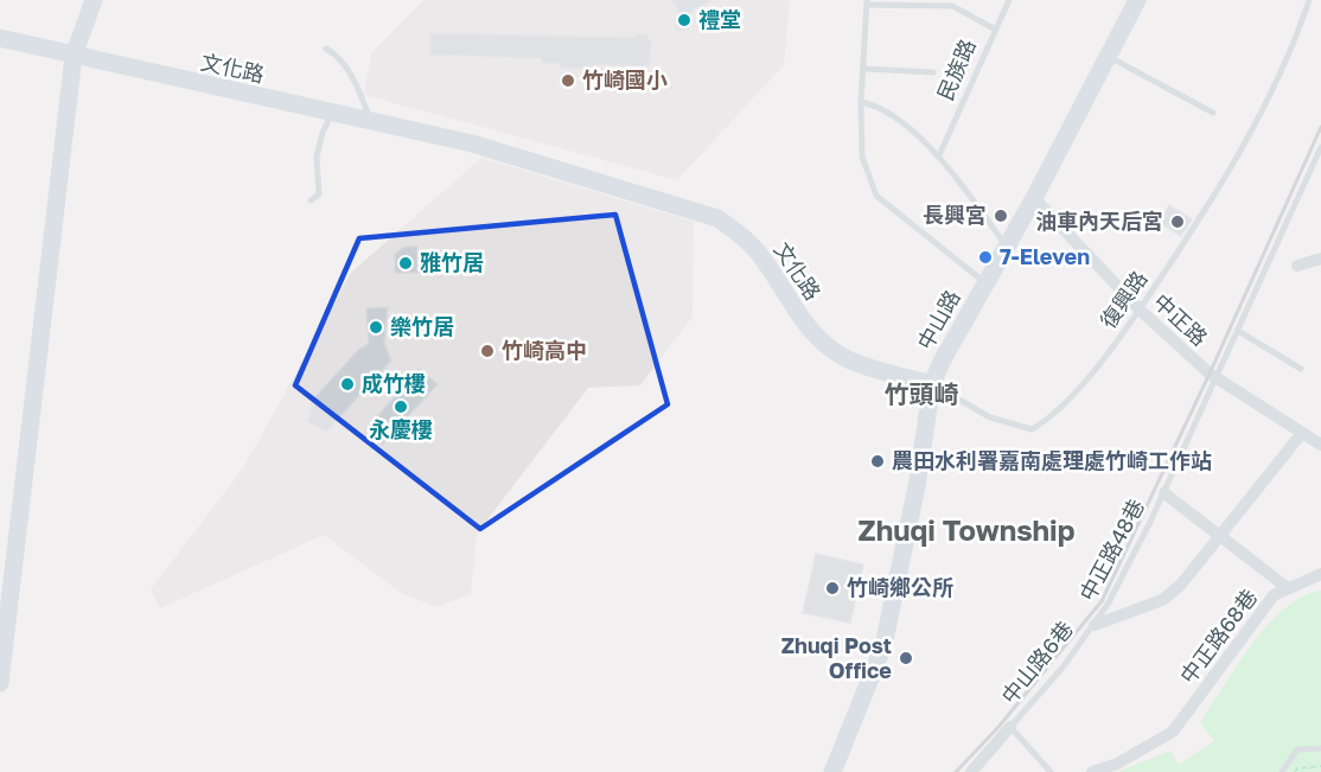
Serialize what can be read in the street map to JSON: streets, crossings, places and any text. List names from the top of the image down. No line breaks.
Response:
{"streets":{"street":["文化路","中山路","中正路","中正路48巷","中正路68巷","中山路6巷"],"lane":["民族路","復興路"]},"crossings":[["文化路","復興路"],["文化路","中山路"],["復興路","中山路"],["復興路","中正路"],["中山路","中正路"],["中正路","中正路48巷"],["中正路48巷","中正路68巷"],["中正路48巷","中山路6巷"]],"districts":["竹頭崎","Zhuqi Township"],"places":["禮堂","竹崎國小","長興宮","油車內天后宮","7-Eleven","雅竹居","樂竹居","竹崎高中","成竹樓","永慶樓","農田水利署嘉南處理處竹崎工作站","竹崎鄉公所","Zhuqi Post Office"]}
